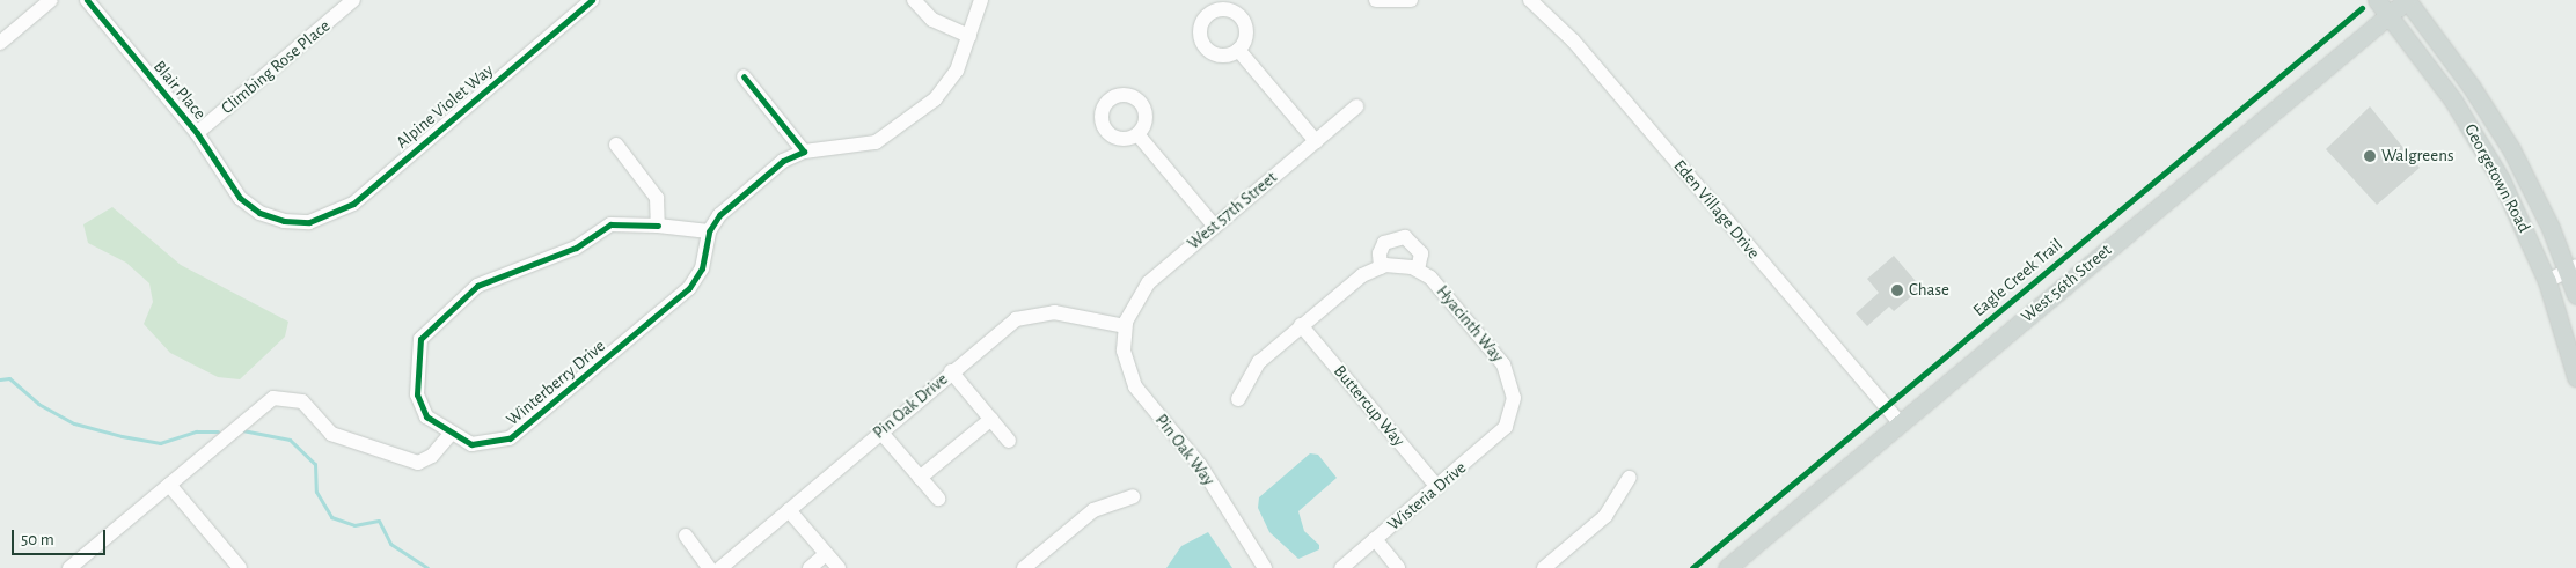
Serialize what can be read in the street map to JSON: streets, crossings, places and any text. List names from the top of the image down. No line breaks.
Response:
{"streets":{"main road":["Georgetown Road","West 56th Street"],"street":["Climbing Rose Place","Blair Place","Alpine Violet Way","Eden Village Drive","West 57th Street","Hyacinth Way","Winterberry Drive","Pin Oak Drive","Buttercup Way","Pin Oak Way","Wisteria Drive"],"cycle path":["Eagle Creek Trail"]},"crossings":[["Climbing Rose Place","Blair Place"],["Blair Place","Alpine Violet Way"],["Georgetown Road","West 56th Street"],["Eden Village Drive","West 56th Street"],["West 57th Street","Pin Oak Drive"],["West 57th Street","Pin Oak Way"],["Hyacinth Way","Wisteria Drive"],["Pin Oak Drive","Pin Oak Way"],["Buttercup Way","Wisteria Drive"]],"places":["Walgreens","Chase"],"scale_bar":"50 m"}
